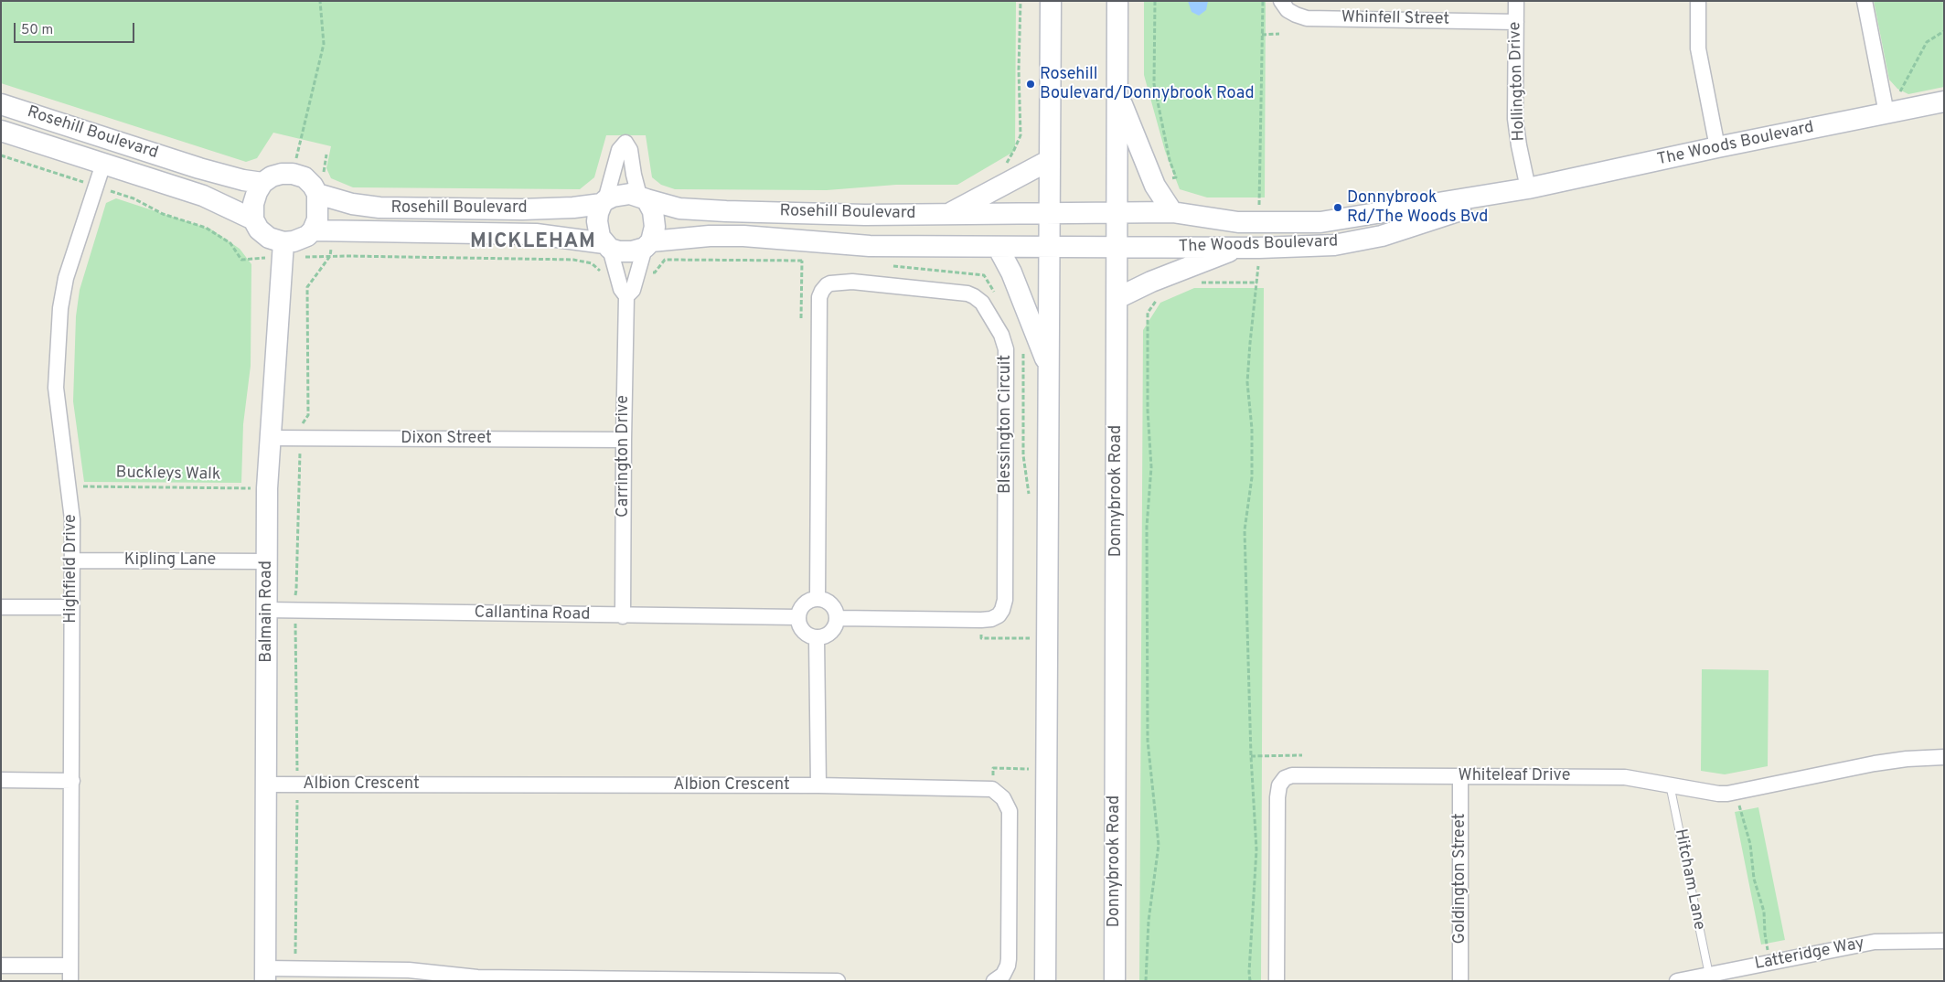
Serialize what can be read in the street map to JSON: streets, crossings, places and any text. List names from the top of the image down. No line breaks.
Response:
{"streets":{"street":["Whinfell Street","Hollington Drive","Rosehill Boulevard","The Woods Boulevard","Blessington Circuit","Dixon Street","Carrington Drive","Donnybrook Road","Kipling Lane","Highfield Drive","Balmain Road","Callantina Road","Whiteleaf Drive","Albion Crescent","Goldington Street","Latteridge Way"],"lane":["Hitcham Lane"],"path":["Buckleys Walk"]},"crossings":[["Whinfell Street","Hollington Drive"],["Hollington Drive","The Woods Boulevard"],["Rosehill Boulevard","The Woods Boulevard"],["Rosehill Boulevard","Carrington Drive"],["Rosehill Boulevard","Highfield Drive"],["Rosehill Boulevard","Balmain Road"],["The Woods Boulevard","Donnybrook Road"],["Blessington Circuit","Callantina Road"],["Dixon Street","Carrington Drive"],["Dixon Street","Balmain Road"],["Carrington Drive","Callantina Road"],["Buckleys Walk","Highfield Drive"],["Buckleys Walk","Balmain Road"],["Kipling Lane","Highfield Drive"],["Kipling Lane","Balmain Road"],["Balmain Road","Callantina Road"],["Balmain Road","Albion Crescent"],["Whiteleaf Drive","Goldington Street"],["Whiteleaf Drive","Hitcham Lane"],["Hitcham Lane","Latteridge Way"]],"districts":["MICKLEHAM"],"places":["Rosehill Boulevard/Donnybrook Road","Donnybrook Rd/The Woods Bvd"],"scale_bar":"50 m"}
